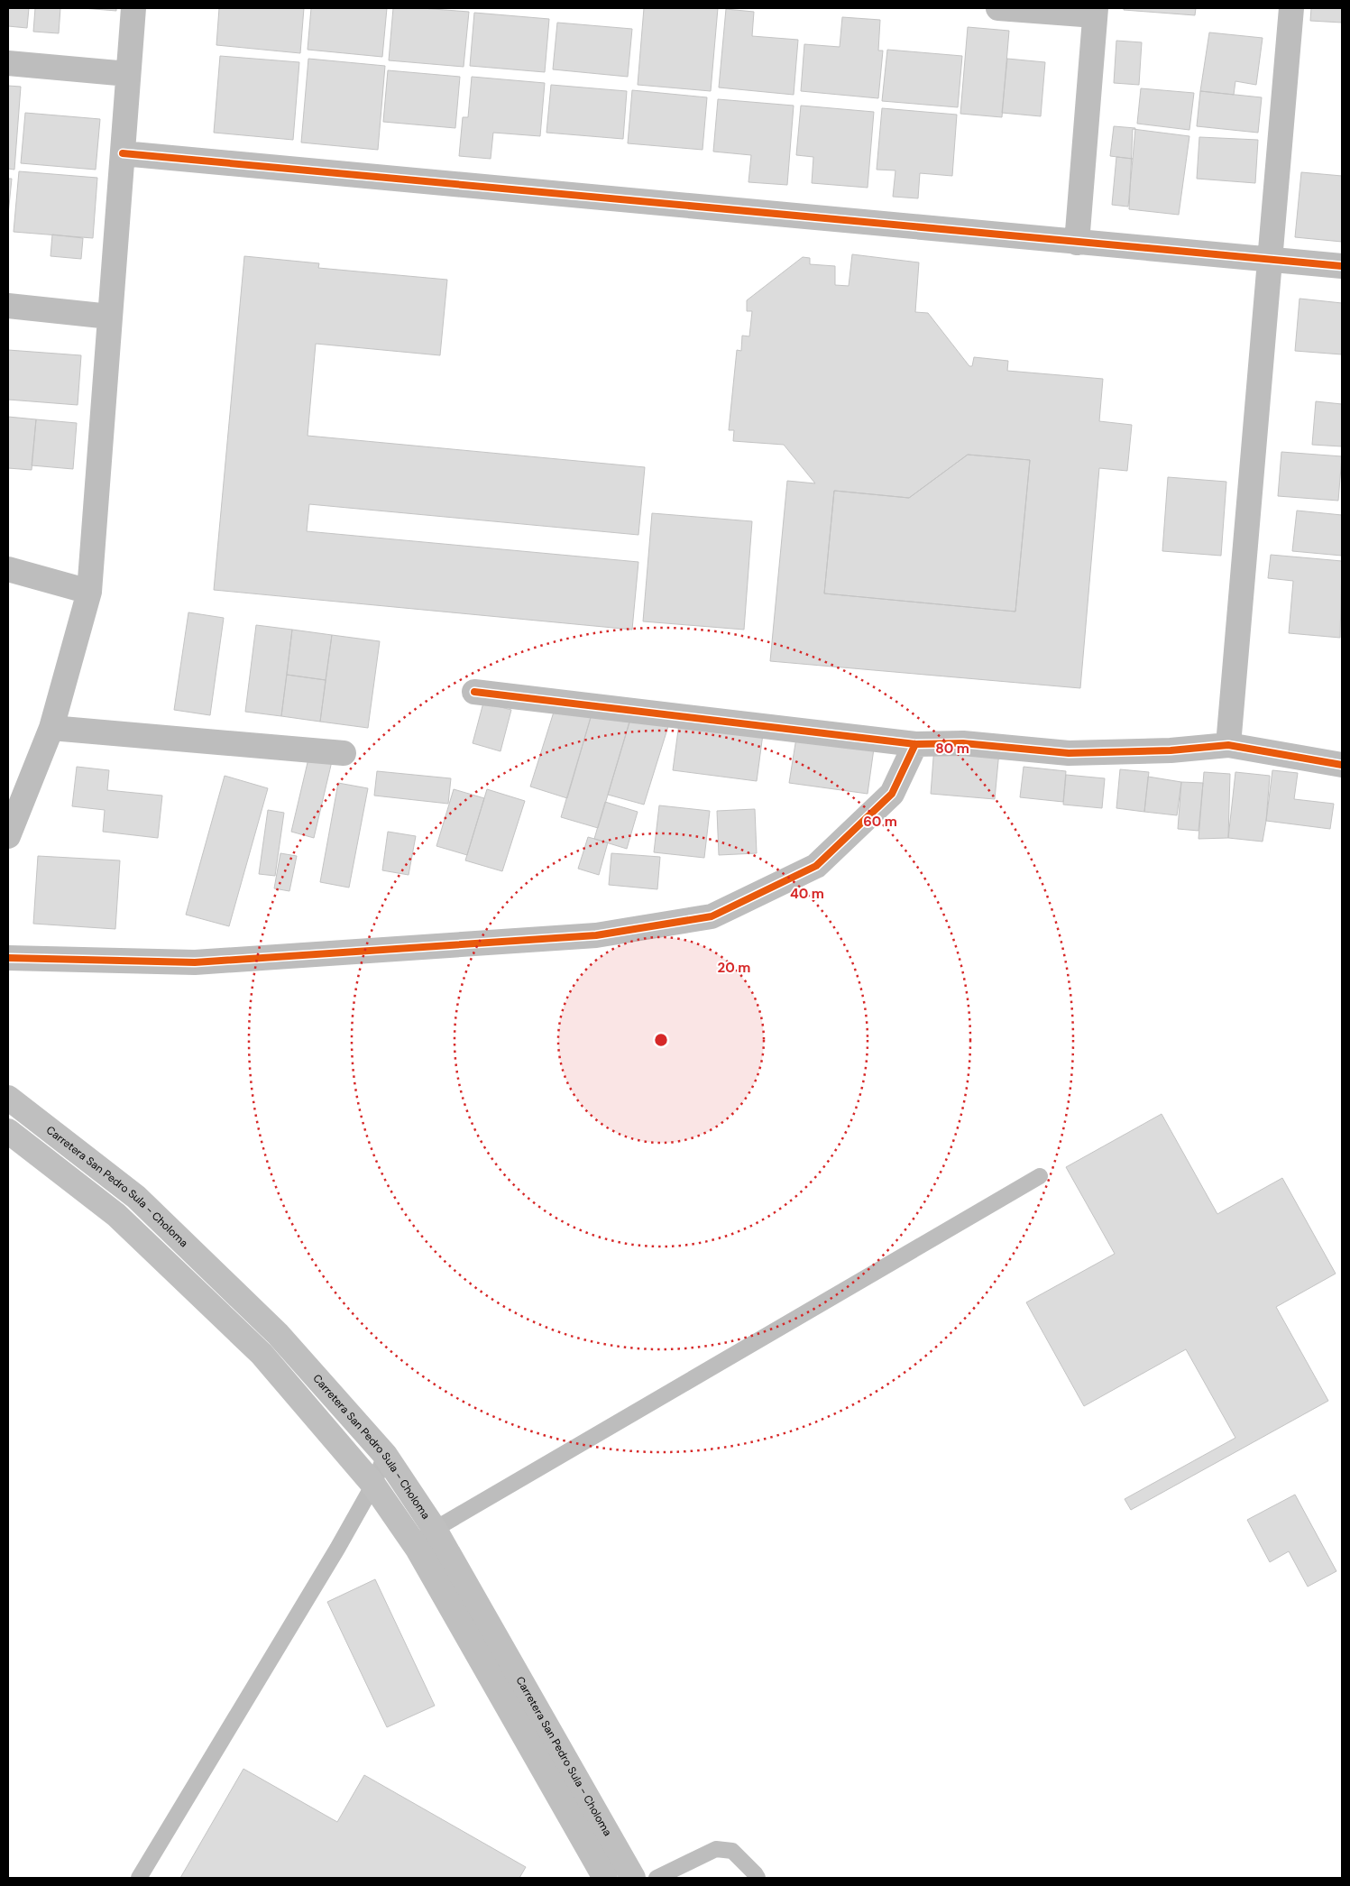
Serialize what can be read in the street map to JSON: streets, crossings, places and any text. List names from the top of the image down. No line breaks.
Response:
{"streets":{"main road":["Carretera San Pedro Sula - Choloma"]},"rings":["80 m","60 m","40 m","20 m"]}
